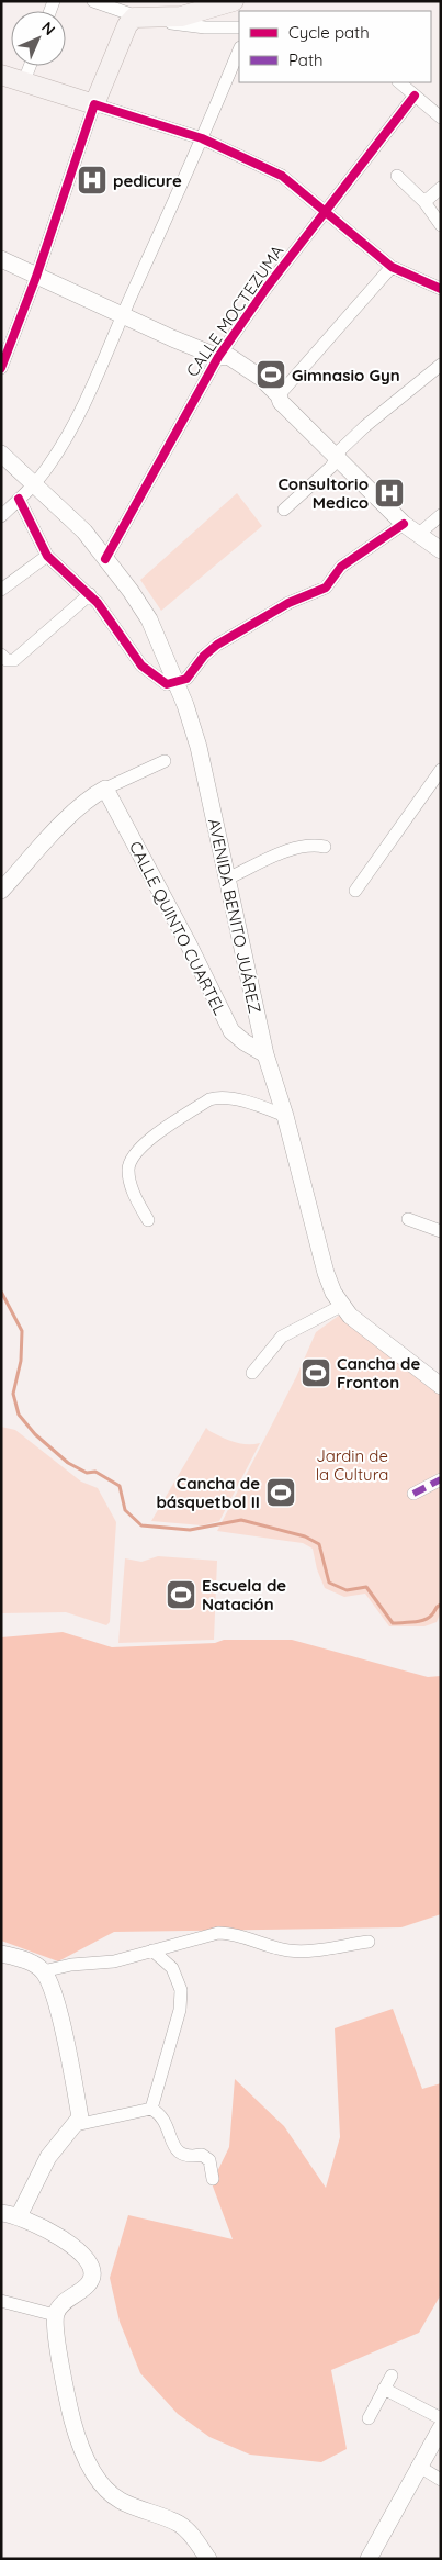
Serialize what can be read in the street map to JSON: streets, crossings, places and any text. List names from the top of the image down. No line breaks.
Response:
{"streets":{"main road":["AVENIDA BENITO JUÁREZ","CALLE QUINTO CUARTEL"],"street":["CALLE MOCTEZUMA"]},"crossings":[["CALLE MOCTEZUMA","AVENIDA BENITO JUÁREZ"],["AVENIDA BENITO JUÁREZ","CALLE QUINTO CUARTEL"]],"parks":["Jardin de la Cultura"],"places":{"hospital":["pedicure","Consultorio Medico"],"sports":["Gimnasio Gyn","Cancha de Fronton","Cancha de básquetbol II","Escuela de Natación"]},"legend":["Cycle path","Path"],"north":"top right"}
